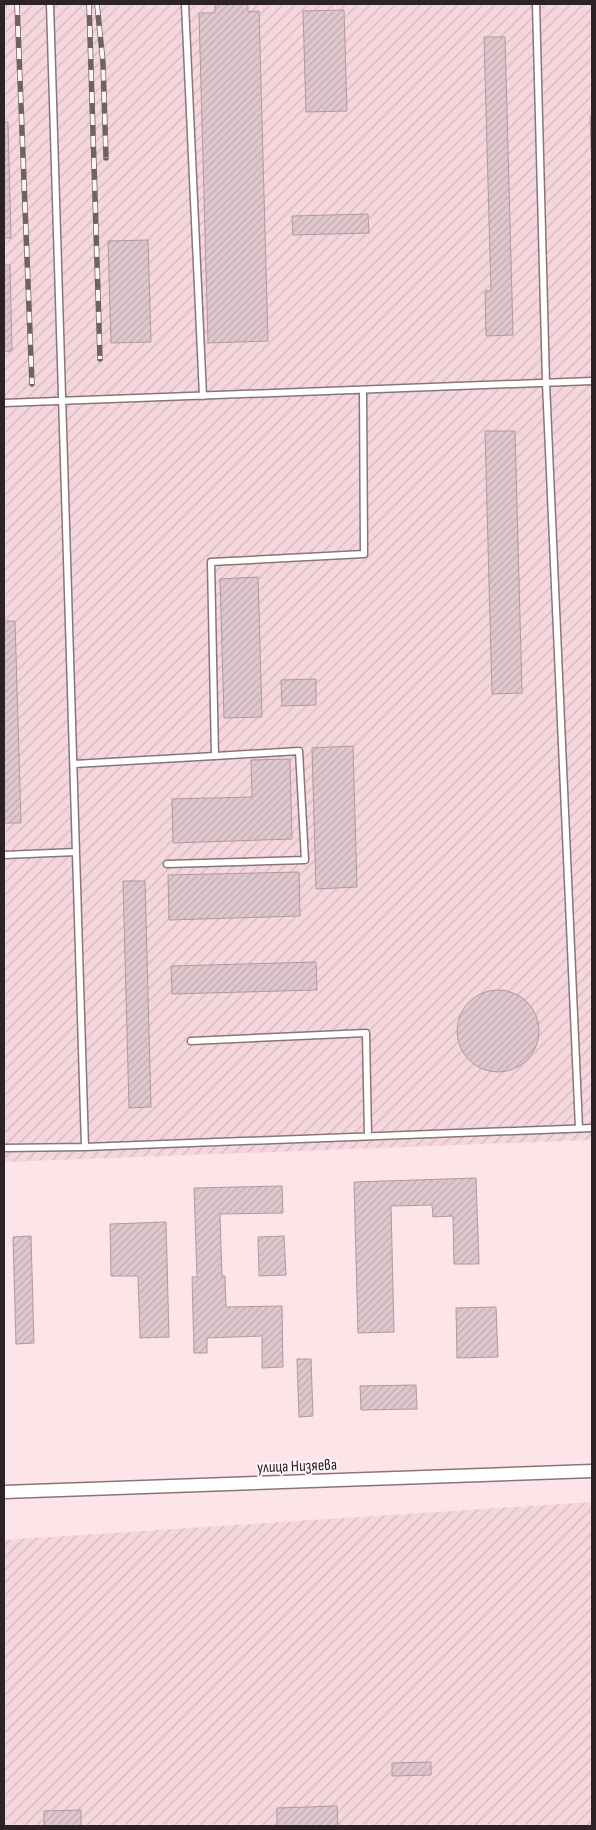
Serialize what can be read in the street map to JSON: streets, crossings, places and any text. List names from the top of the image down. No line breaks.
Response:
{"streets":{"street":["улица Низяева"]}}
